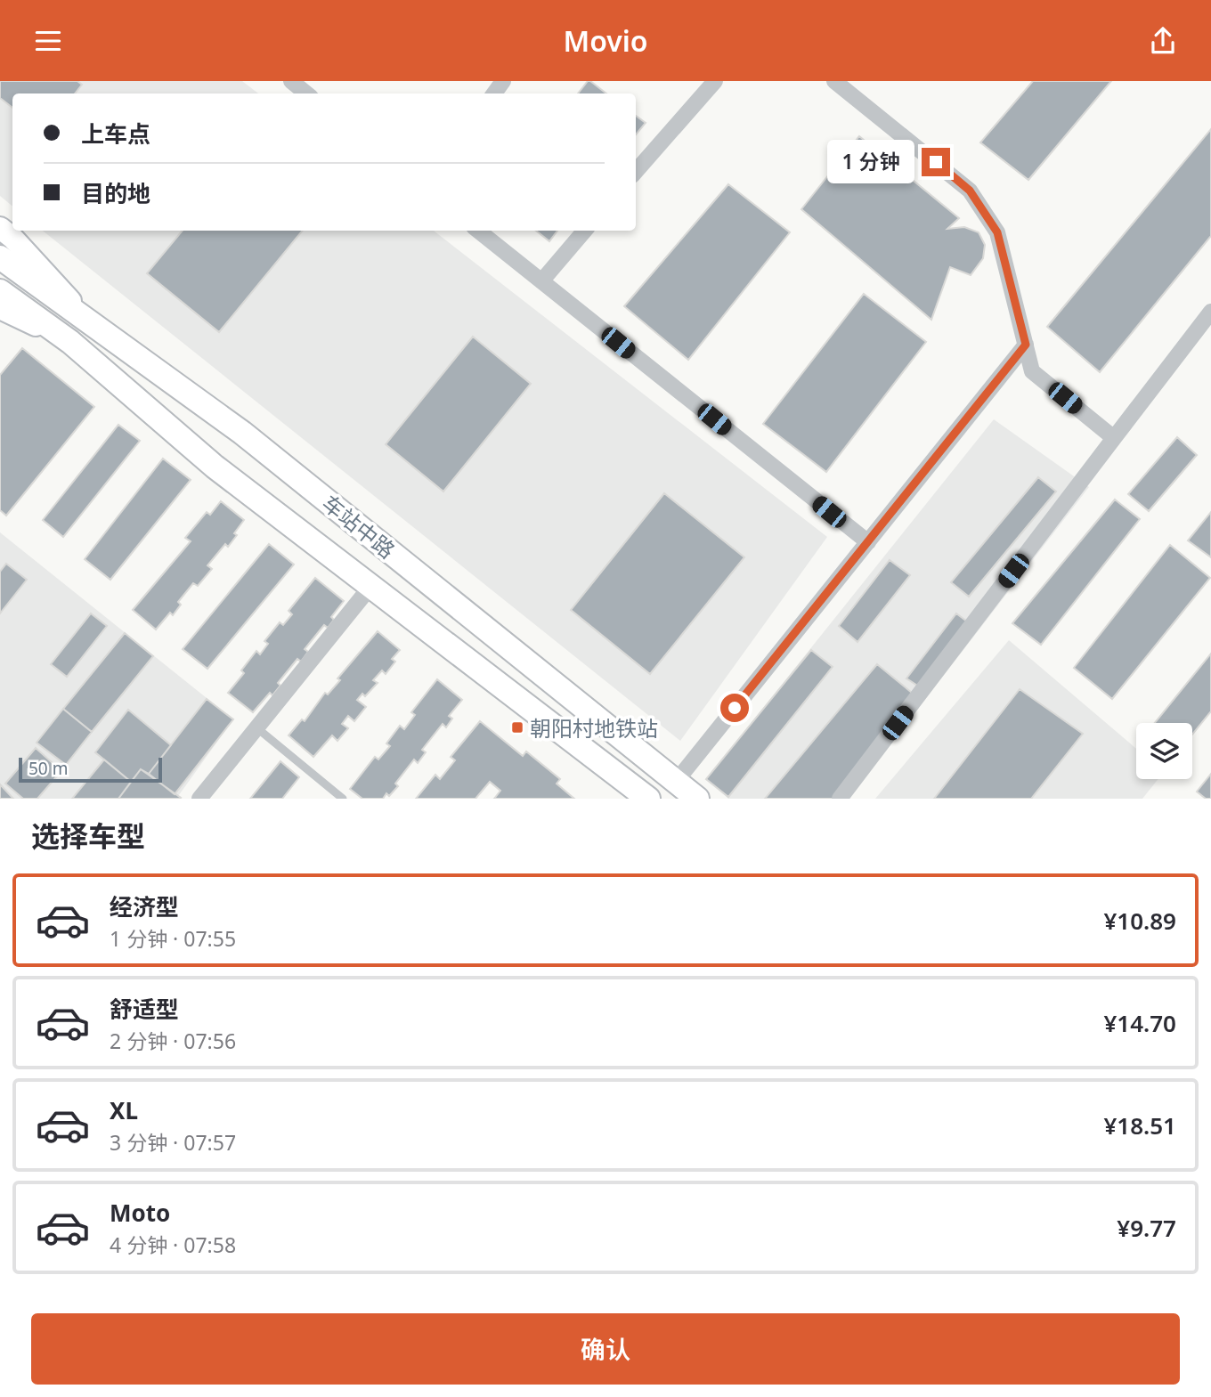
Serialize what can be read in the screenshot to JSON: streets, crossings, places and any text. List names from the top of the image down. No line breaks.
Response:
{"streets":{"main road":["车站中路"]},"places":{"transit":["朝阳村地铁站"]},"scale_bar":"50 m","page":{"header":"Movio","banner":["上车点","目的地"],"bubble":"1 分钟","scale":"50 m","heading":"选择车型","list":[{"name":"经济型","note":"1 分钟 · 07:55","value":"¥10.89"},{"name":"舒适型","note":"2 分钟 · 07:56","value":"¥14.70"},{"name":"XL","note":"3 分钟 · 07:57","value":"¥18.51"},{"name":"Moto","note":"4 分钟 · 07:58","value":"¥9.77"}],"buttons":"确认"}}
